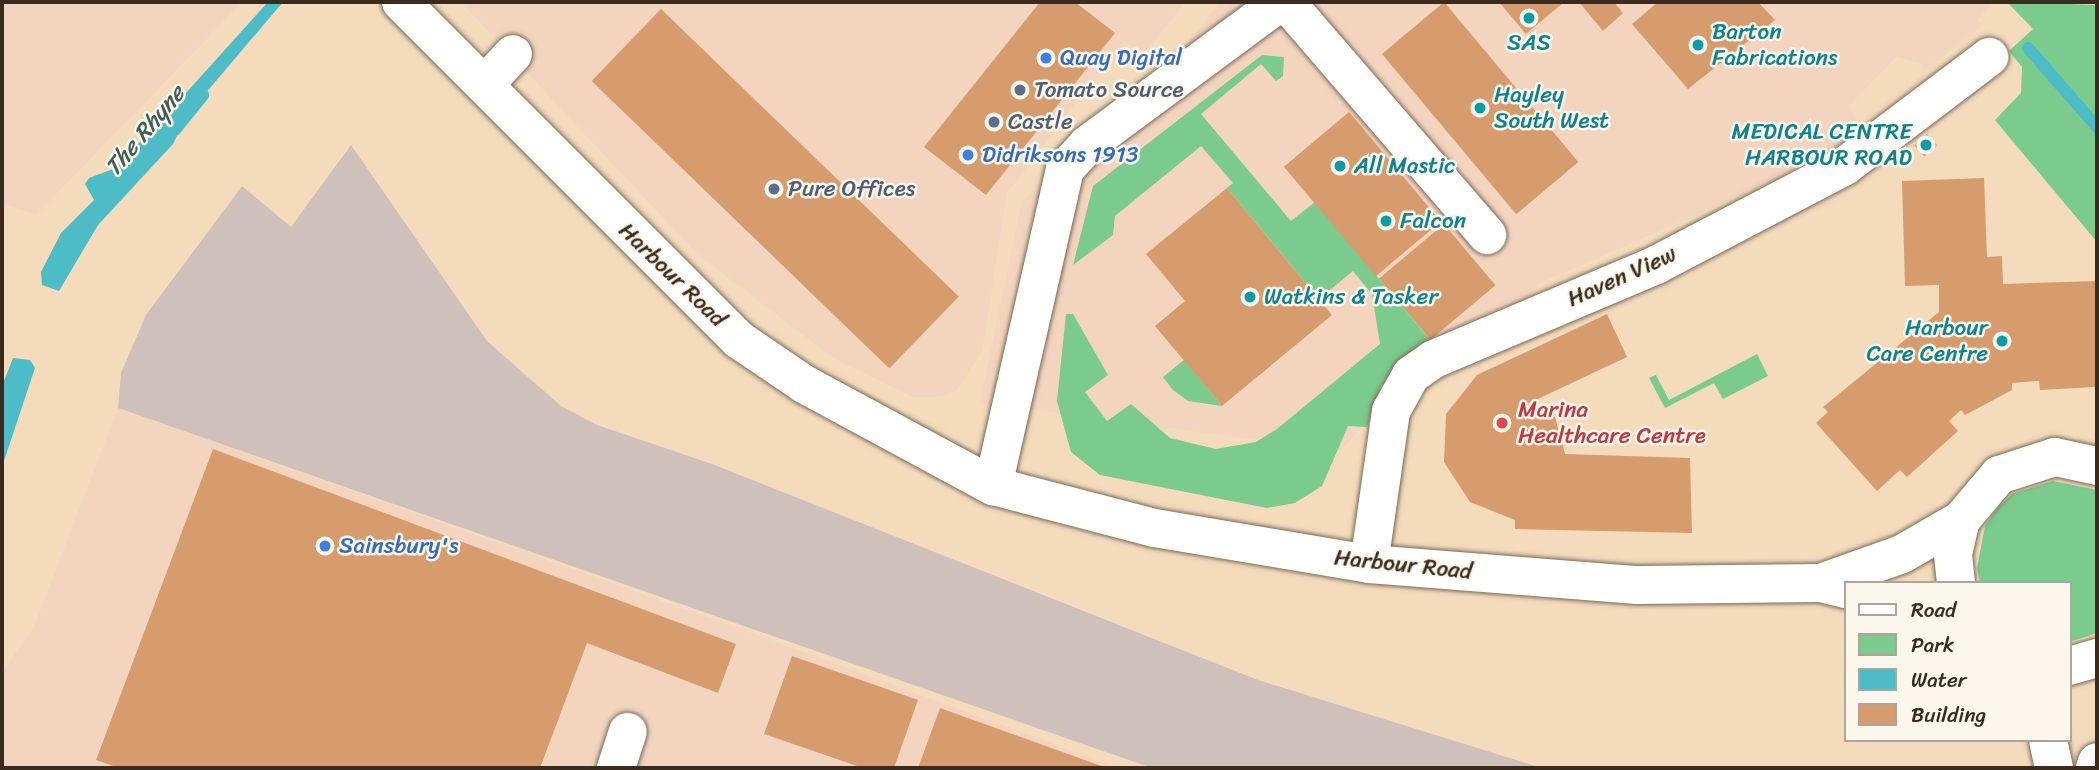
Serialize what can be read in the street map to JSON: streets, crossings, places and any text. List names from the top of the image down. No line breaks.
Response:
{"streets":{"street":["Harbour Road","Haven View"]},"crossings":[["Harbour Road","Haven View"]],"water":["The Rhyne"],"places":["SAS","Barton Fabrications","Quay Digital","Tomato Source","Hayley South West","Castle","MEDICAL CENTRE HARBOUR ROAD","Didriksons 1913","All Mastic","Pure Offices","Falcon","Watkins & Tasker","Harbour Care Centre","Marina Healthcare Centre","Sainsbury's"],"legend":["Road","Park","Water","Building"]}
